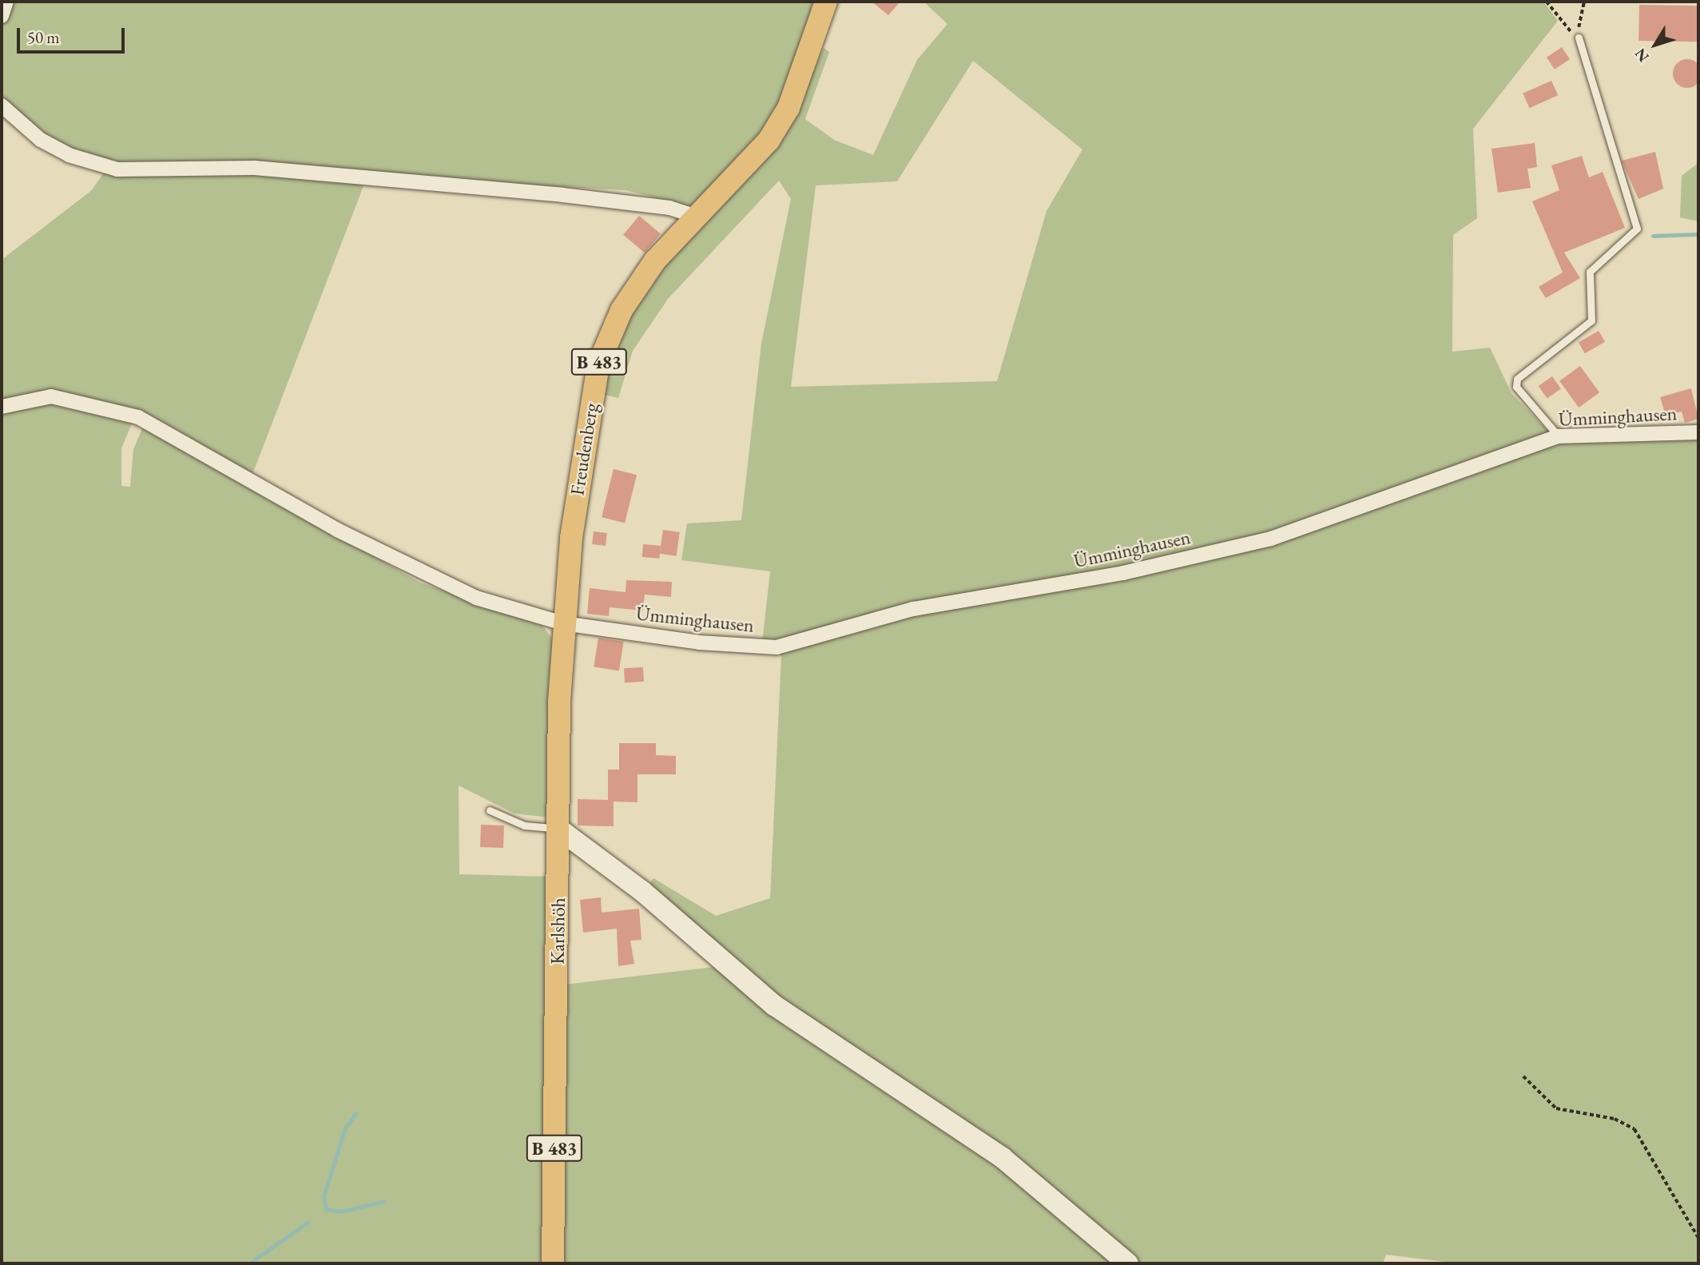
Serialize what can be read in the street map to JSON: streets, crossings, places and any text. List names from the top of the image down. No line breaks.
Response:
{"streets":{"main road":["B 483","Freudenberg","Karlshöh"],"street":["Ümminghausen"]},"crossings":[["Ümminghausen","Freudenberg"],["Freudenberg","Karlshöh"]],"scale_bar":"50 m","north":"bottom left"}
